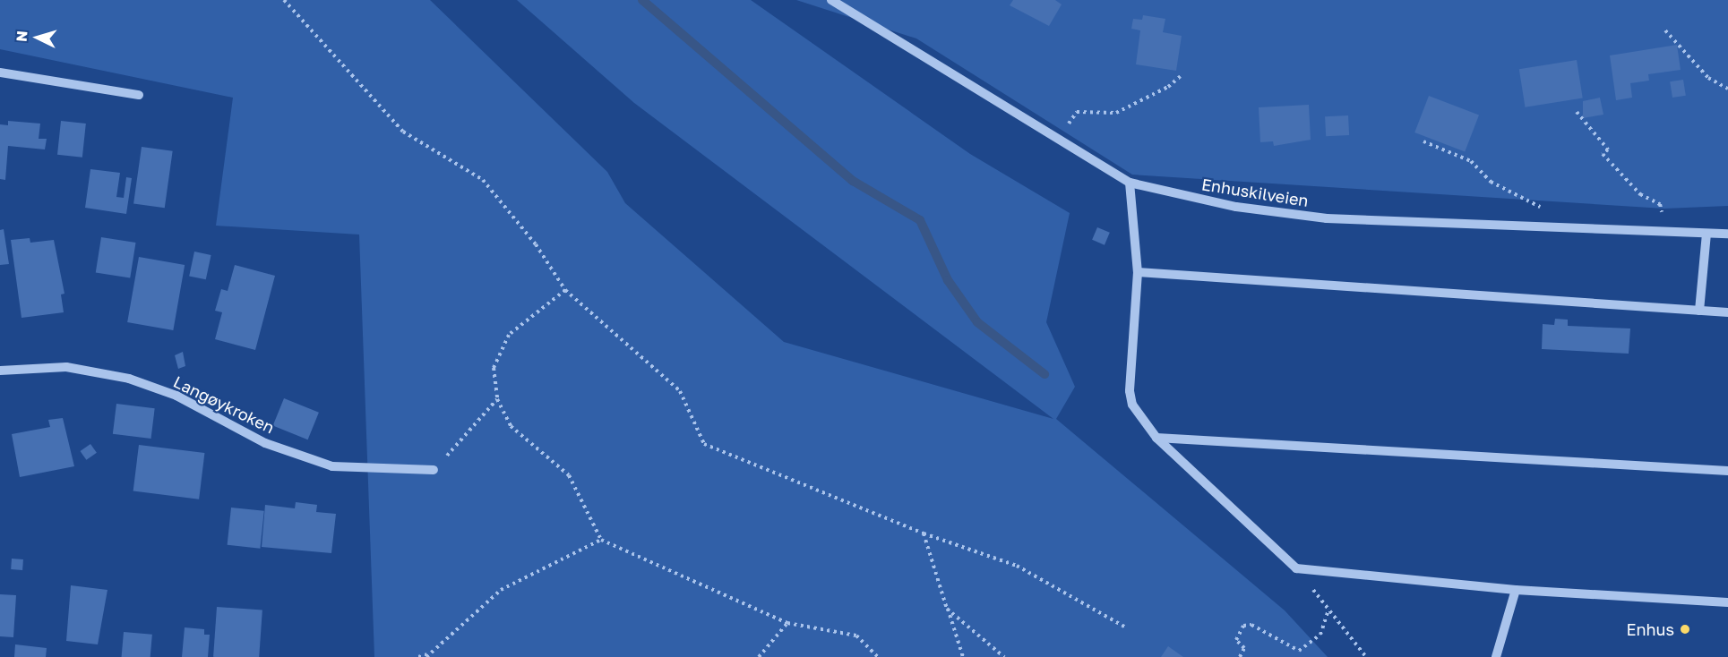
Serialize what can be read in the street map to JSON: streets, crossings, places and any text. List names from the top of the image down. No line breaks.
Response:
{"streets":{"street":["Enhuskilveien","Langøykroken"]},"places":["Enhus"],"north":"left"}
